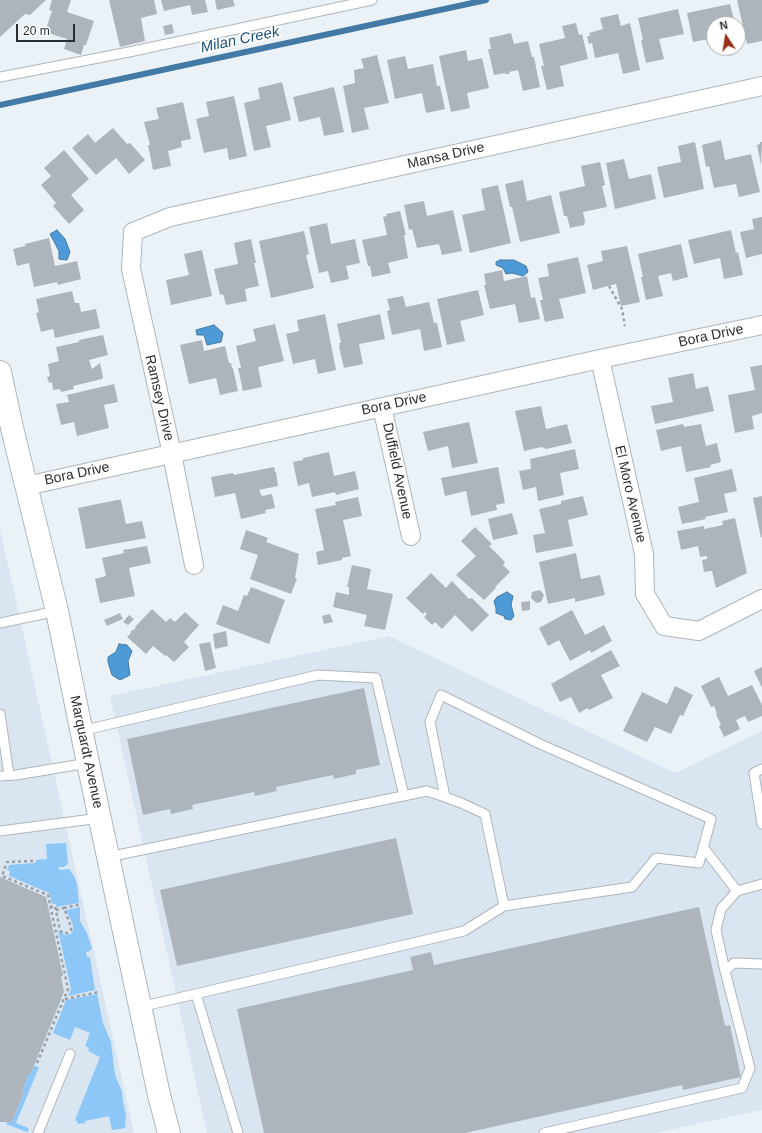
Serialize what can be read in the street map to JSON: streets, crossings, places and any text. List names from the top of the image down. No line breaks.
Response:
{"streets":{"street":["Mansa Drive","Bora Drive","Ramsey Drive","Duffield Avenue","El Moro Avenue","Marquardt Avenue"]},"crossings":[["Mansa Drive","Ramsey Drive"],["Bora Drive","Ramsey Drive"],["Bora Drive","Duffield Avenue"],["Bora Drive","El Moro Avenue"],["Bora Drive","Marquardt Avenue"]],"water":["Milan Creek"],"scale_bar":"20 m","north":"top"}
